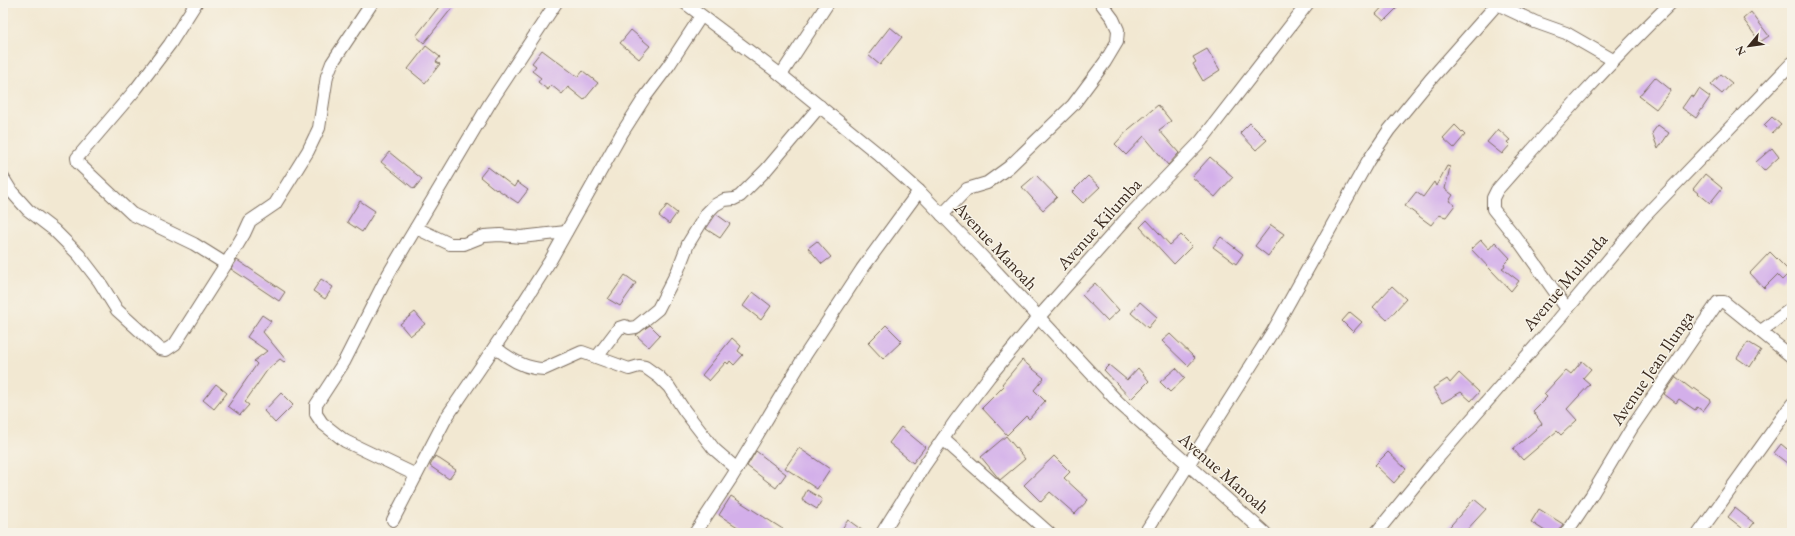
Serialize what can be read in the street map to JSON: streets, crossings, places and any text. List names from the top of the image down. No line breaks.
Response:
{"streets":{"street":["Avenue Kilumba","Avenue Manoah","Avenue Mulunda","Avenue Jean Ilunga"]},"crossings":[["Avenue Kilumba","Avenue Manoah"]],"north":"bottom left"}
